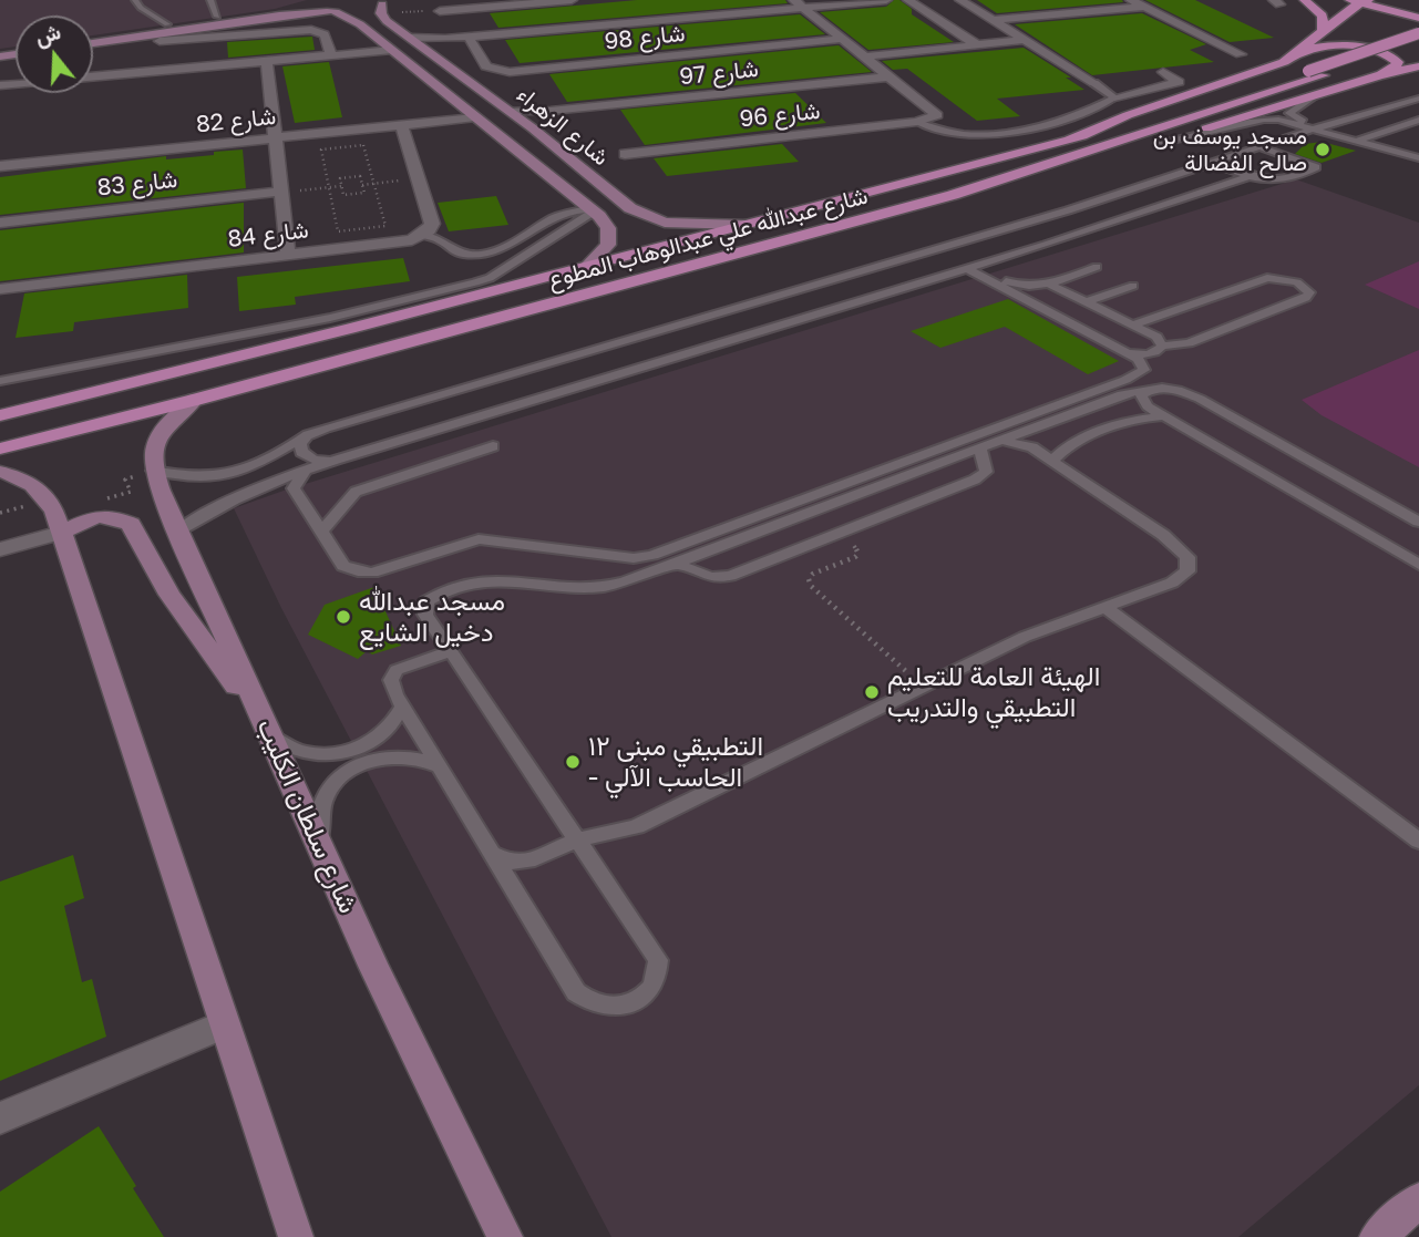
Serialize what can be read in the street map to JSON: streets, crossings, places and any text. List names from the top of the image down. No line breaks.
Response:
{"streets":{"main road":["شارع عبدالله علي عبدالوهاب المطوع"],"street":["شارع 98","شارع 97","شارع 96","شارع 82","شارع الزهراء","شارع 83","شارع 84","شارع سلطان الكليب"]},"crossings":[["شارع 97","شارع 96"],["شارع 97","شارع الزهراء"],["شارع 82","شارع الزهراء"],["شارع الزهراء","شارع عبدالله علي عبدالوهاب المطوع"]],"places":["مسجد يوسف بن صالح الفضالة","مسجد عبدالله دخيل الشايع","الهيئة العامة للتعليم التطبيقي والتدريب","التطبيقي مبنى ١٢ - الحاسب الآلي"],"north":"top"}
